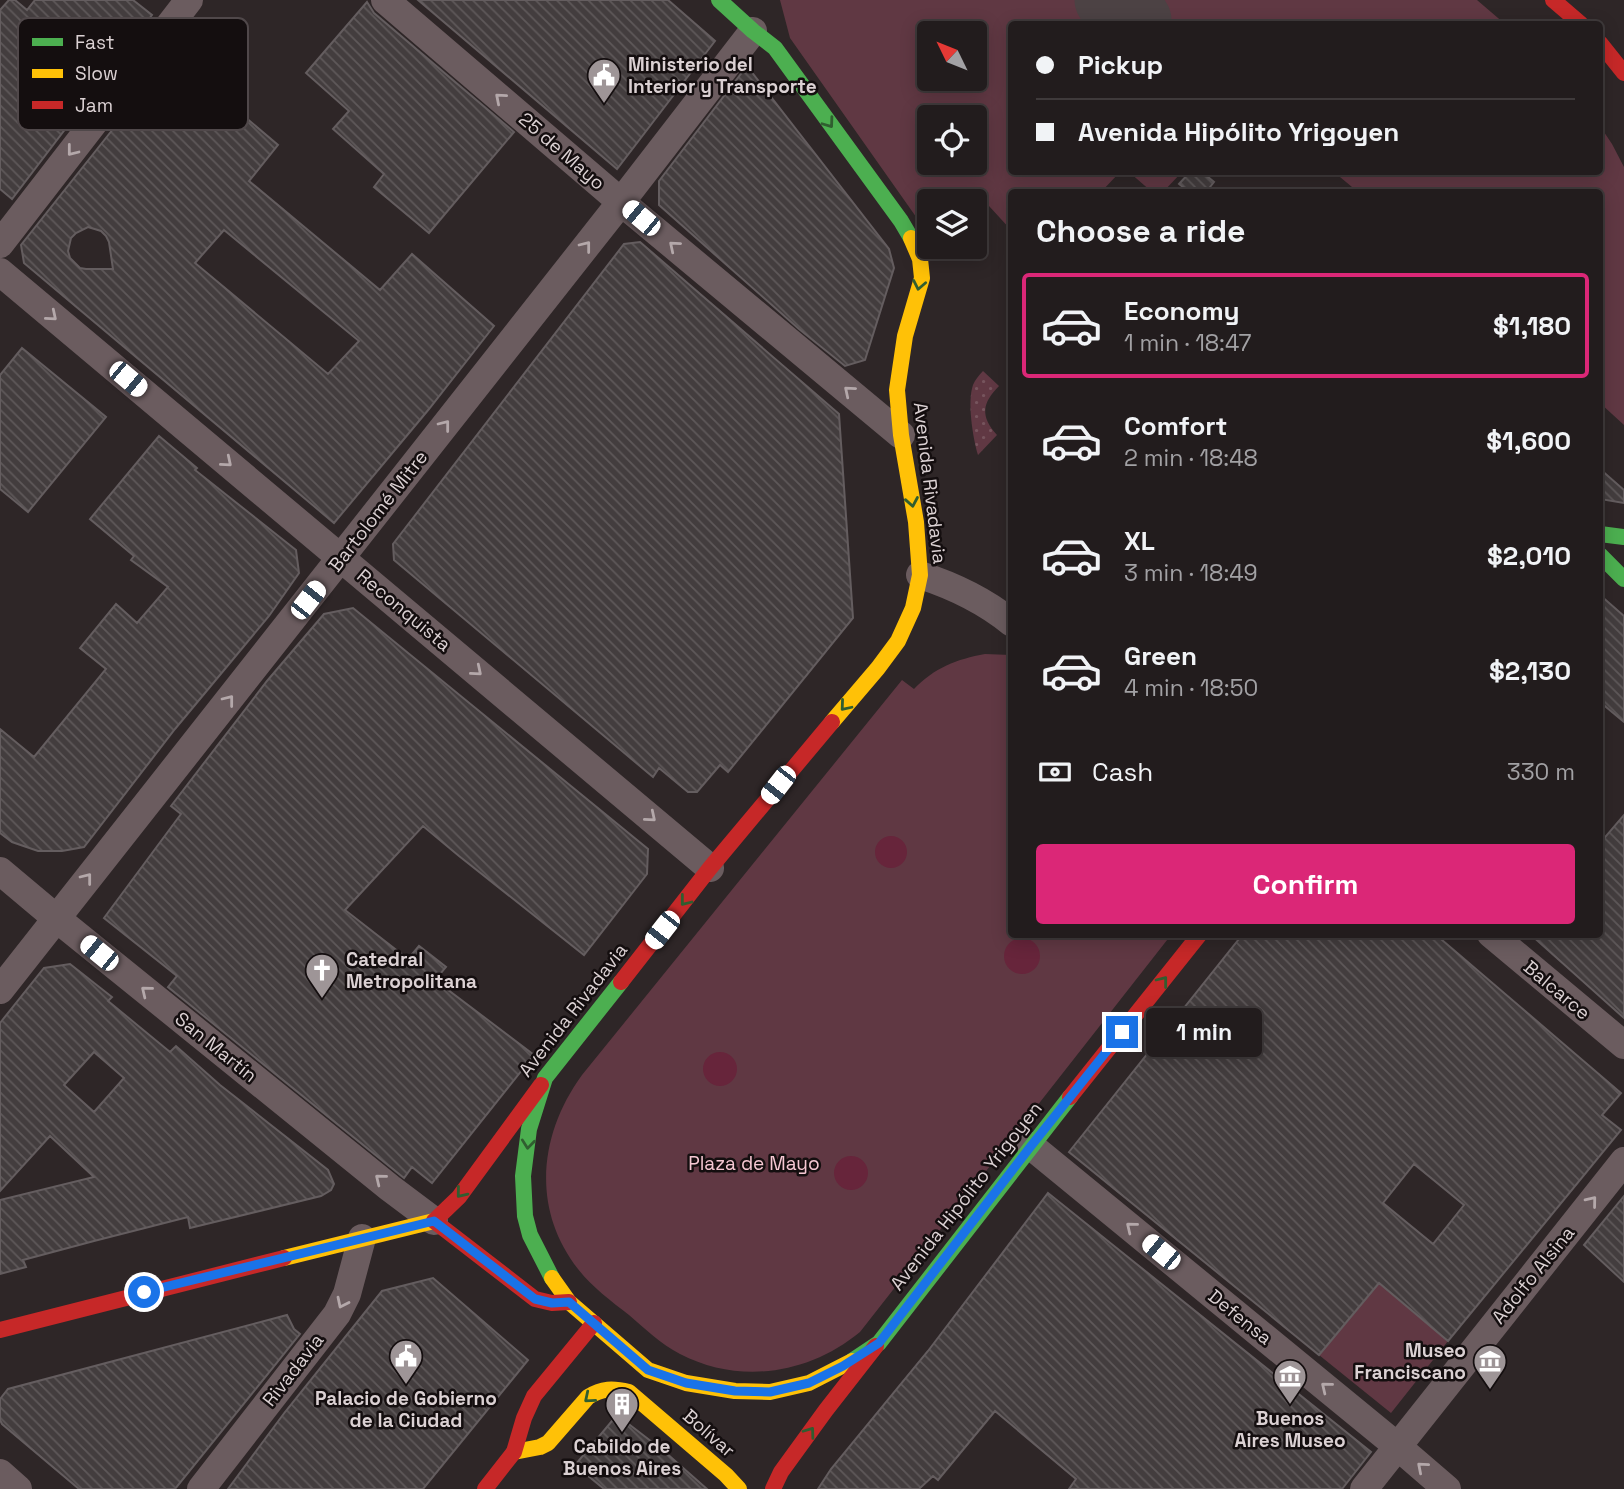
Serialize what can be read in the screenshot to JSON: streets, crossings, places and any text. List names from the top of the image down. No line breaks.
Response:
{"streets":{"main road":["Avenida Rivadavia","Avenida Hipólito Yrigoyen","Bolívar"],"street":["25 de Mayo","Bartolomé Mitre","Reconquista","Balcarce","San Martín","Adolfo Alsina","Defensa","Rivadavia"]},"crossings":[["25 de Mayo","Avenida Rivadavia"],["25 de Mayo","Bartolomé Mitre"],["Avenida Rivadavia","Bartolomé Mitre"],["Avenida Rivadavia","Reconquista"],["Avenida Rivadavia","San Martín"],["Avenida Rivadavia","Bolívar"],["Bartolomé Mitre","Reconquista"],["Bartolomé Mitre","San Martín"],["Avenida Hipólito Yrigoyen","Defensa"],["Avenida Hipólito Yrigoyen","Bolívar"],["Adolfo Alsina","Defensa"]],"one_way":["25 de Mayo","Avenida Rivadavia","Bartolomé Mitre","Reconquista","San Martín","Avenida Hipólito Yrigoyen","Adolfo Alsina","Defensa","Rivadavia"],"parks":["Plaza de Mayo"],"places":{"public building":["Ministerio del Interior y Transporte","Palacio de Gobierno de la Ciudad"],"church":["Catedral Metropolitana"],"museum":["Museo Franciscano","Buenos Aires Museo"],"building":["Cabildo de Buenos Aires"]},"legend":["Fast","Slow","Jam"],"north":"top left","page":{"banner":["Pickup","Avenida Hipólito Yrigoyen"],"heading":"Choose a ride","list":[{"name":"Economy","note":"1 min · 18:47","value":"$1,180"},{"name":"Comfort","note":"2 min · 18:48","value":"$1,600"},{"name":"XL","note":"3 min · 18:49","value":"$2,010"},{"name":"Green","note":"4 min · 18:50","value":"$2,130"}],"pay":["Cash","330 m"],"buttons":"Confirm","bubble":"1 min"}}
